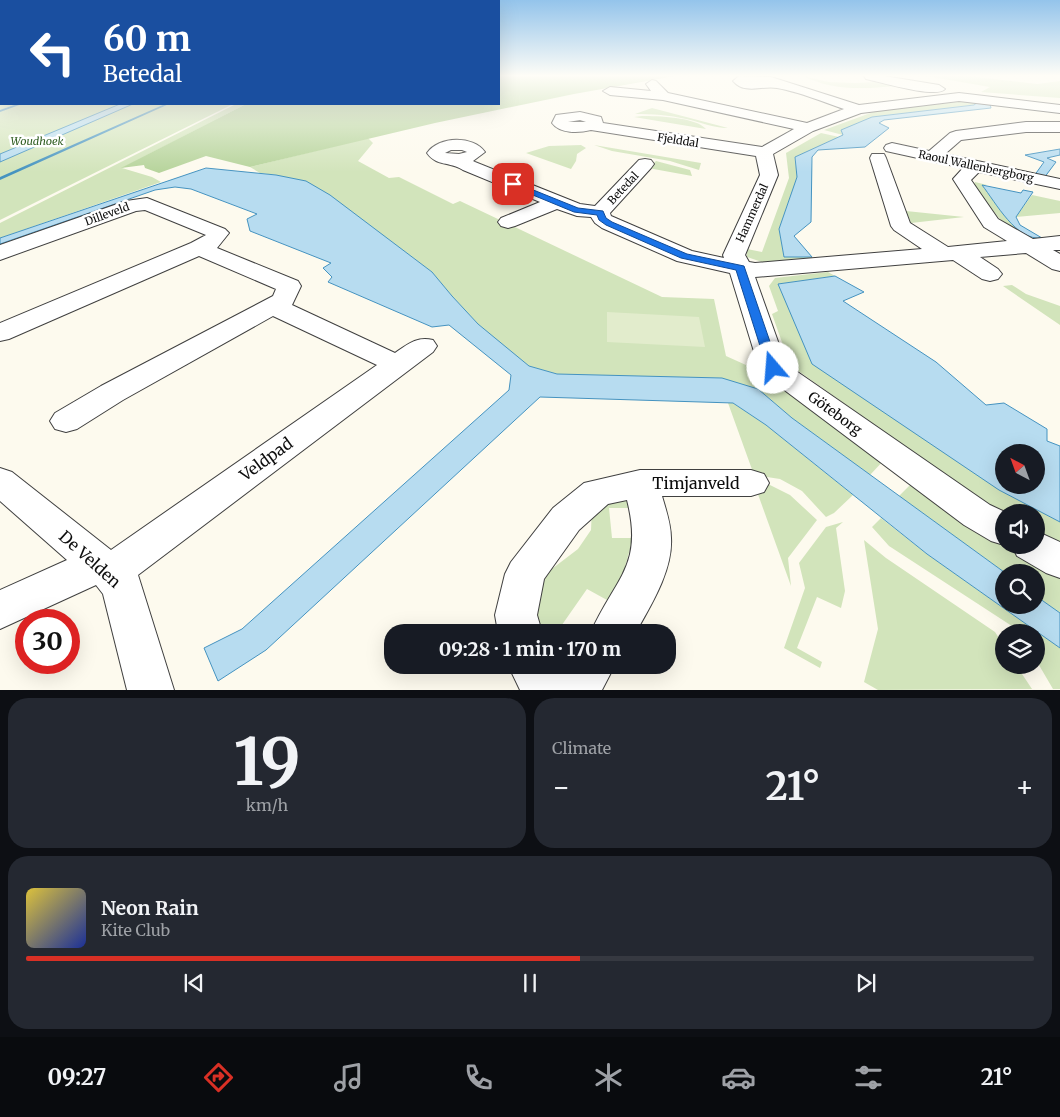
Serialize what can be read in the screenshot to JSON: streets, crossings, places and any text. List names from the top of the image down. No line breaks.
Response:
{"streets":{"street":["Fjelddal","Raoul Wallenbergborg","Betedal","Hammerdal","Dilleveld","Göteborg","Veldpad","Timjanveld","De Velden"]},"crossings":[["Fjelddal","Hammerdal"],["Betedal","Hammerdal"],["Betedal","Göteborg"],["Hammerdal","Göteborg"],["Veldpad","De Velden"]],"parks":["Woudhoek"],"north":"top left","page":{"turn":["60 m","Betedal"],"limit":"30","trip":"09:28 · 1 min · 170 m","tile":[["19","km/h"],"Climate"],"heat":["−","21°","+"],"song":["Neon Rain","Kite Club"],"tabs":["09:27","21°"]}}
